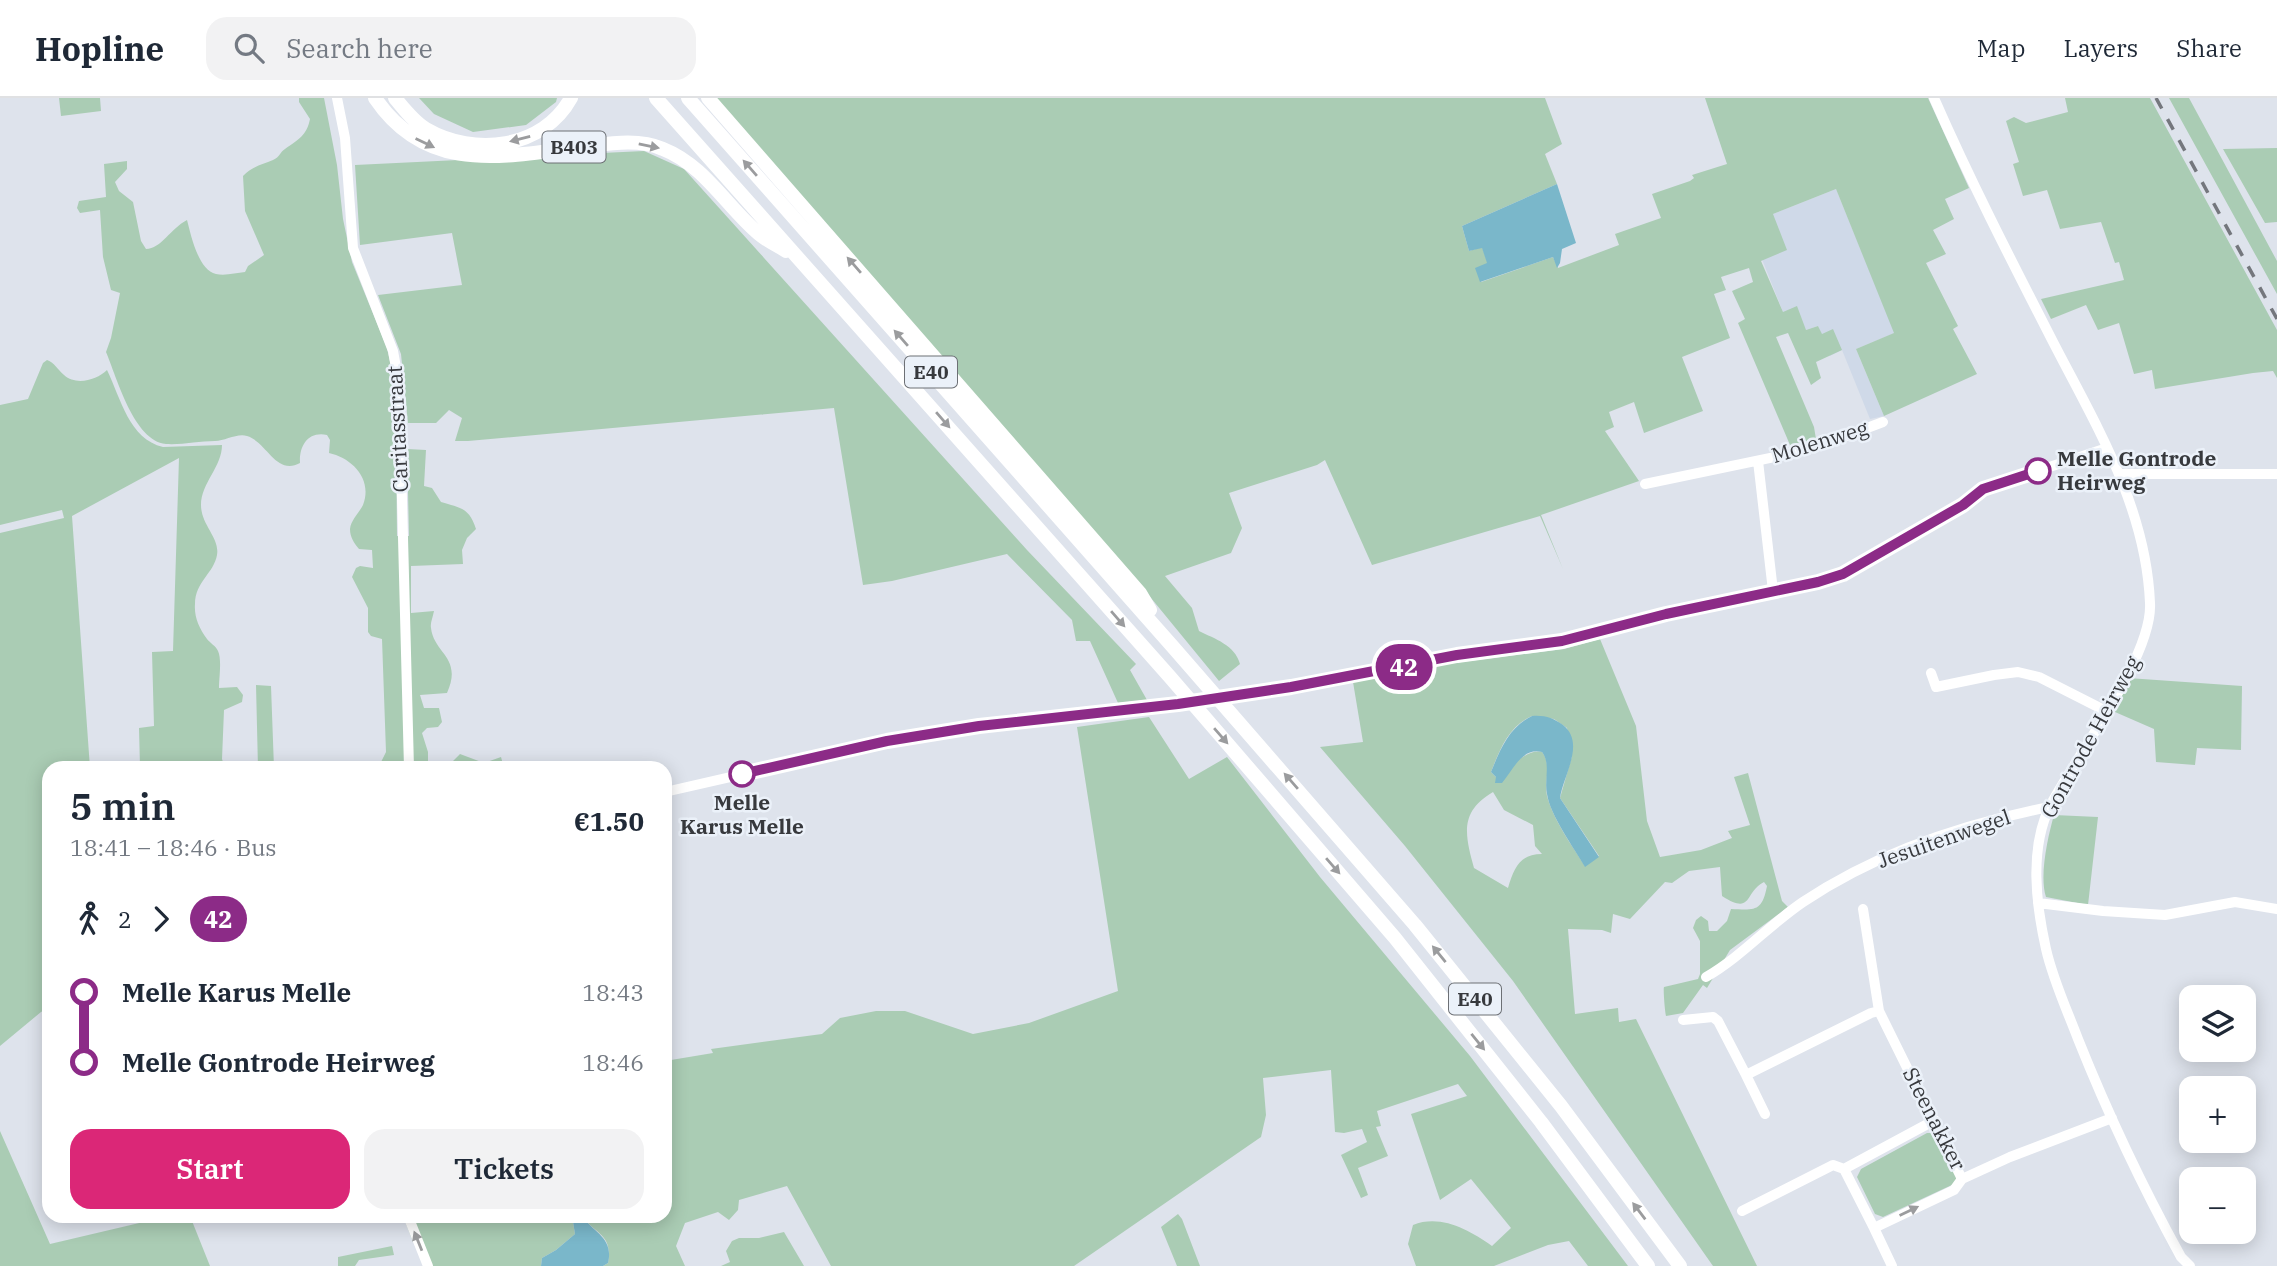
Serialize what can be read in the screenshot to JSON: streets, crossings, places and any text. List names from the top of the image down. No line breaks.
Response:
{"streets":{"highway":["B403","E40"],"street":["Caritasstraat","Molenweg","Gontrode Heirweg","Jesuitenwegel","Steenakker"]},"crossings":[["B403","E40"],["Gontrode Heirweg","Jesuitenwegel"],["Gontrode Heirweg","Steenakker"]],"places":["Melle Gontrode Heirweg","Melle Karus Melle"],"lines":["bus line 42"],"page":{"header":"Hopline","search":"Search here","nav":["Map","Layers","Share"],"on_map":"42","heading":["5 min","18:41 – 18:46 · Bus","€1.50"],"legs":["2","42"],"list":[{"name":"Melle Karus Melle","value":"18:43"},{"name":"Melle Gontrode Heirweg","value":"18:46"}],"map_buttons":["+","−"],"buttons":["Start","Tickets"]}}
